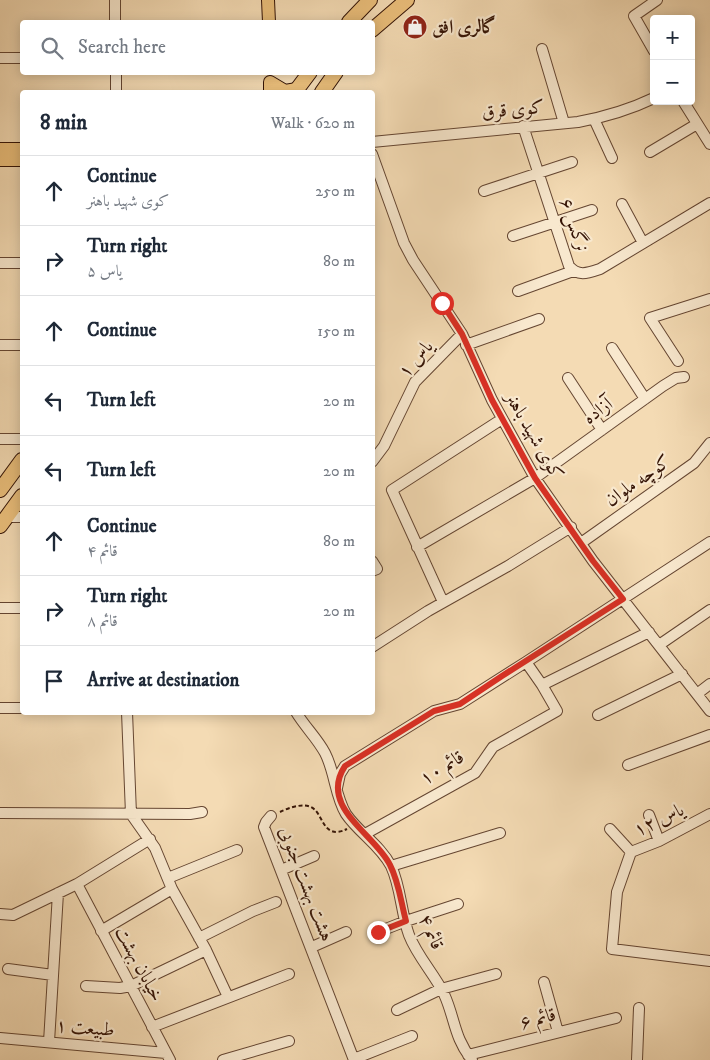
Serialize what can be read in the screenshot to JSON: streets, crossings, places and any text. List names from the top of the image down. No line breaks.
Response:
{"streets":{"street":["کوی قرق","نرگس ۶","یاس ۱","آزاده","کوی شهید باهنر","کوچه ملوان","قائم ۱۰","یاس ۱۲","هشت بهشت جنوبی","قائم ۴","خیابان بهشت","قائم ۶","طبیعت ۱"]},"crossings":[["کوی قرق","نرگس ۶"],["یاس ۱","کوی شهید باهنر"],["آزاده","کوی شهید باهنر"],["کوی شهید باهنر","کوچه ملوان"],["قائم ۱۰","قائم ۴"],["هشت بهشت جنوبی","قائم ۴"],["قائم ۴","قائم ۶"],["خیابان بهشت","طبیعت ۱"]],"places":{"shop":["گالری افق"]},"page":{"map_buttons":["+","−"],"search":"Search here","heading":["8 min","Walk · 620 m"],"list":[["Continue","کوی شهید باهنر","250 m"],["Turn right","یاس ۵","80 m"],["Continue","150 m"],["Turn left","20 m"],["Turn left","20 m"],["Continue","قائم ۴","80 m"],["Turn right","قائم ۸","20 m"],"Arrive at destination"]}}
